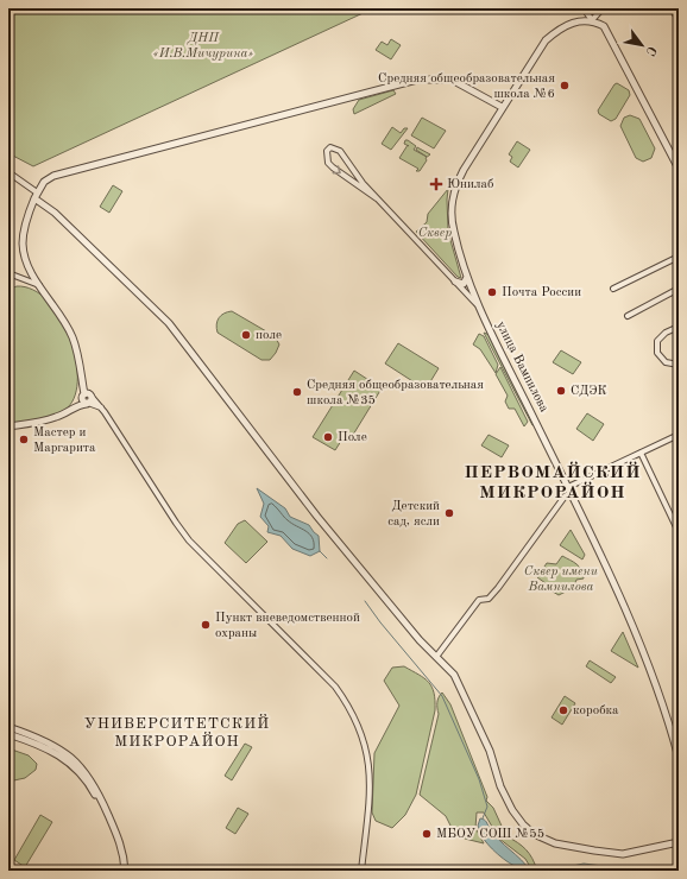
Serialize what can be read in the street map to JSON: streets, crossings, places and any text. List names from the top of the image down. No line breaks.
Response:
{"streets":{"street":["улица Вампилова"]},"districts":["ПЕРВОМАЙСКИЙ МИКРОРАЙОН","УНИВЕРСИТЕТСКИЙ МИКРОРАЙОН"],"parks":["ДНП «И.В.Мичурина»","Сквер","Сквер имени Вампилова"],"places":{"other":["Средняя общеобразовательная школа №6","Почта России","поле","СДЭК","Средняя общеобразовательная школа №35","Поле","Мастер и Маргарита","Детский сад, ясли","Пункт вневедомственной охраны","коробка","МБОУ СОШ №55"],"health":["Юнилаб"]},"north":"bottom right"}
